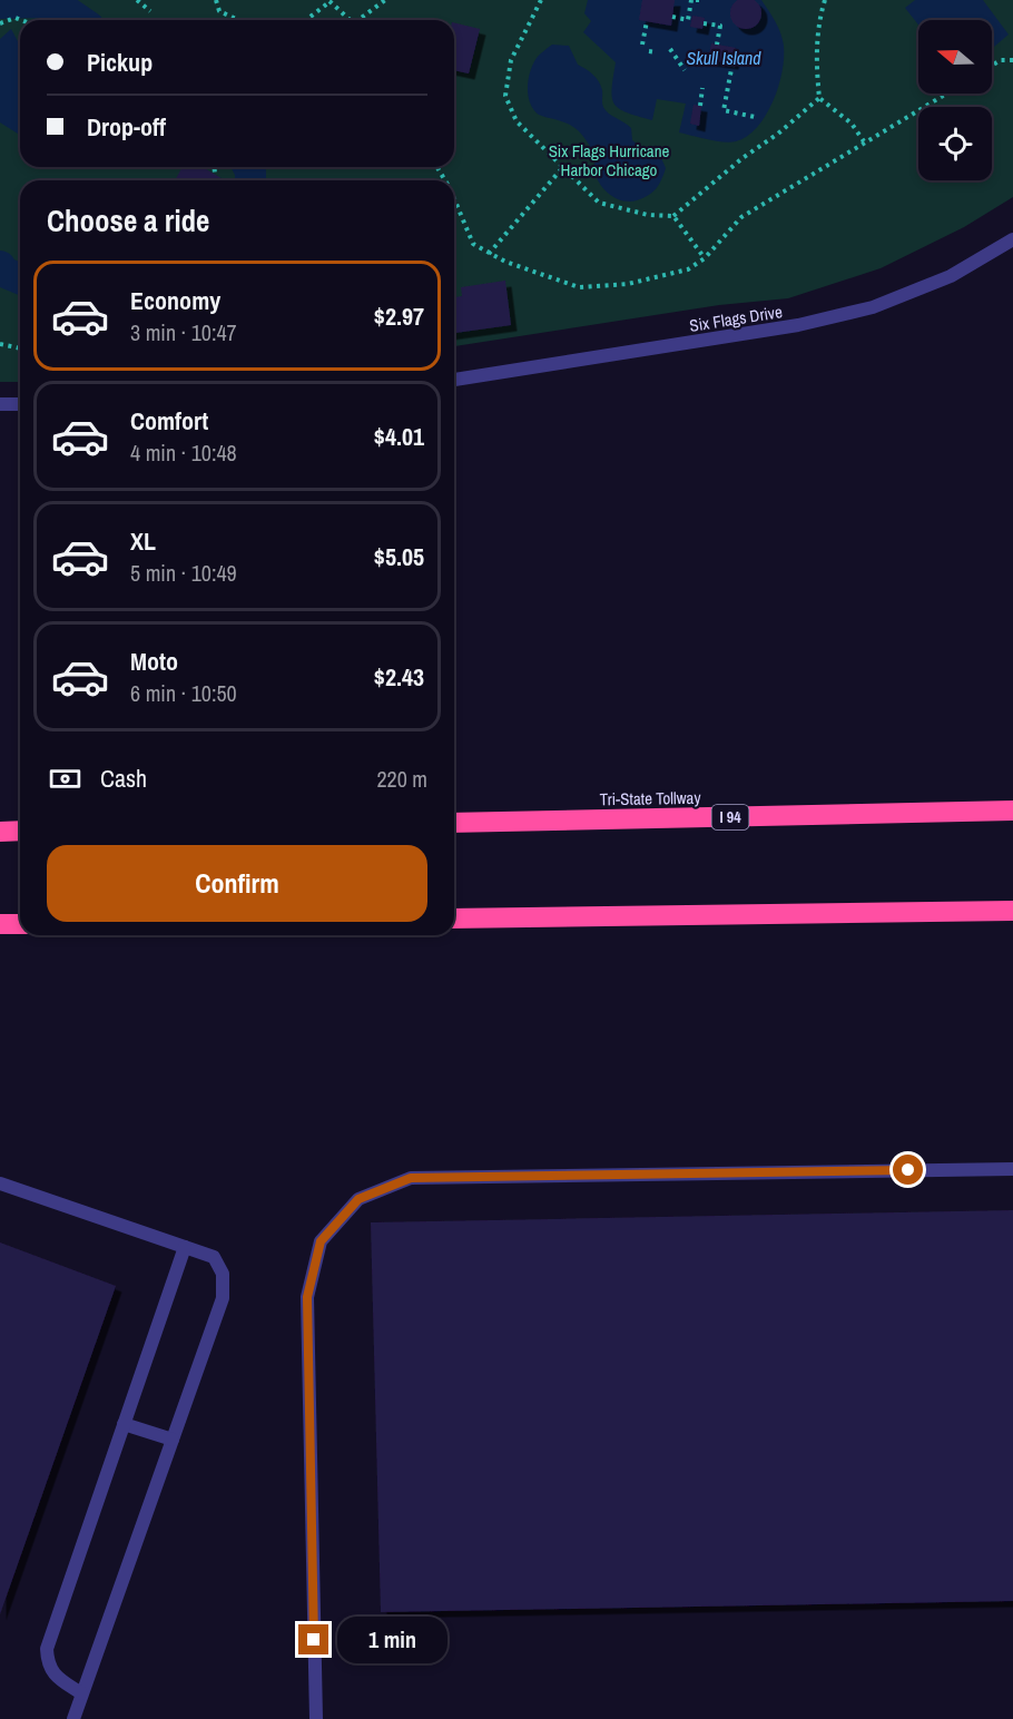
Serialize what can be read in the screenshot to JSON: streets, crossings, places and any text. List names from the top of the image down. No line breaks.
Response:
{"streets":{"highway":["Tri-State Tollway","I 94"],"lane":["Six Flags Drive"]},"water":["Skull Island"],"parks":["Six Flags Hurricane Harbor Chicago"],"north":"left","page":{"banner":["Pickup","Drop-off"],"heading":"Choose a ride","list":[{"name":"Economy","note":"3 min · 10:47","value":"$2.97"},{"name":"Comfort","note":"4 min · 10:48","value":"$4.01"},{"name":"XL","note":"5 min · 10:49","value":"$5.05"},{"name":"Moto","note":"6 min · 10:50","value":"$2.43"}],"pay":["Cash","220 m"],"buttons":"Confirm","bubble":"1 min"}}
